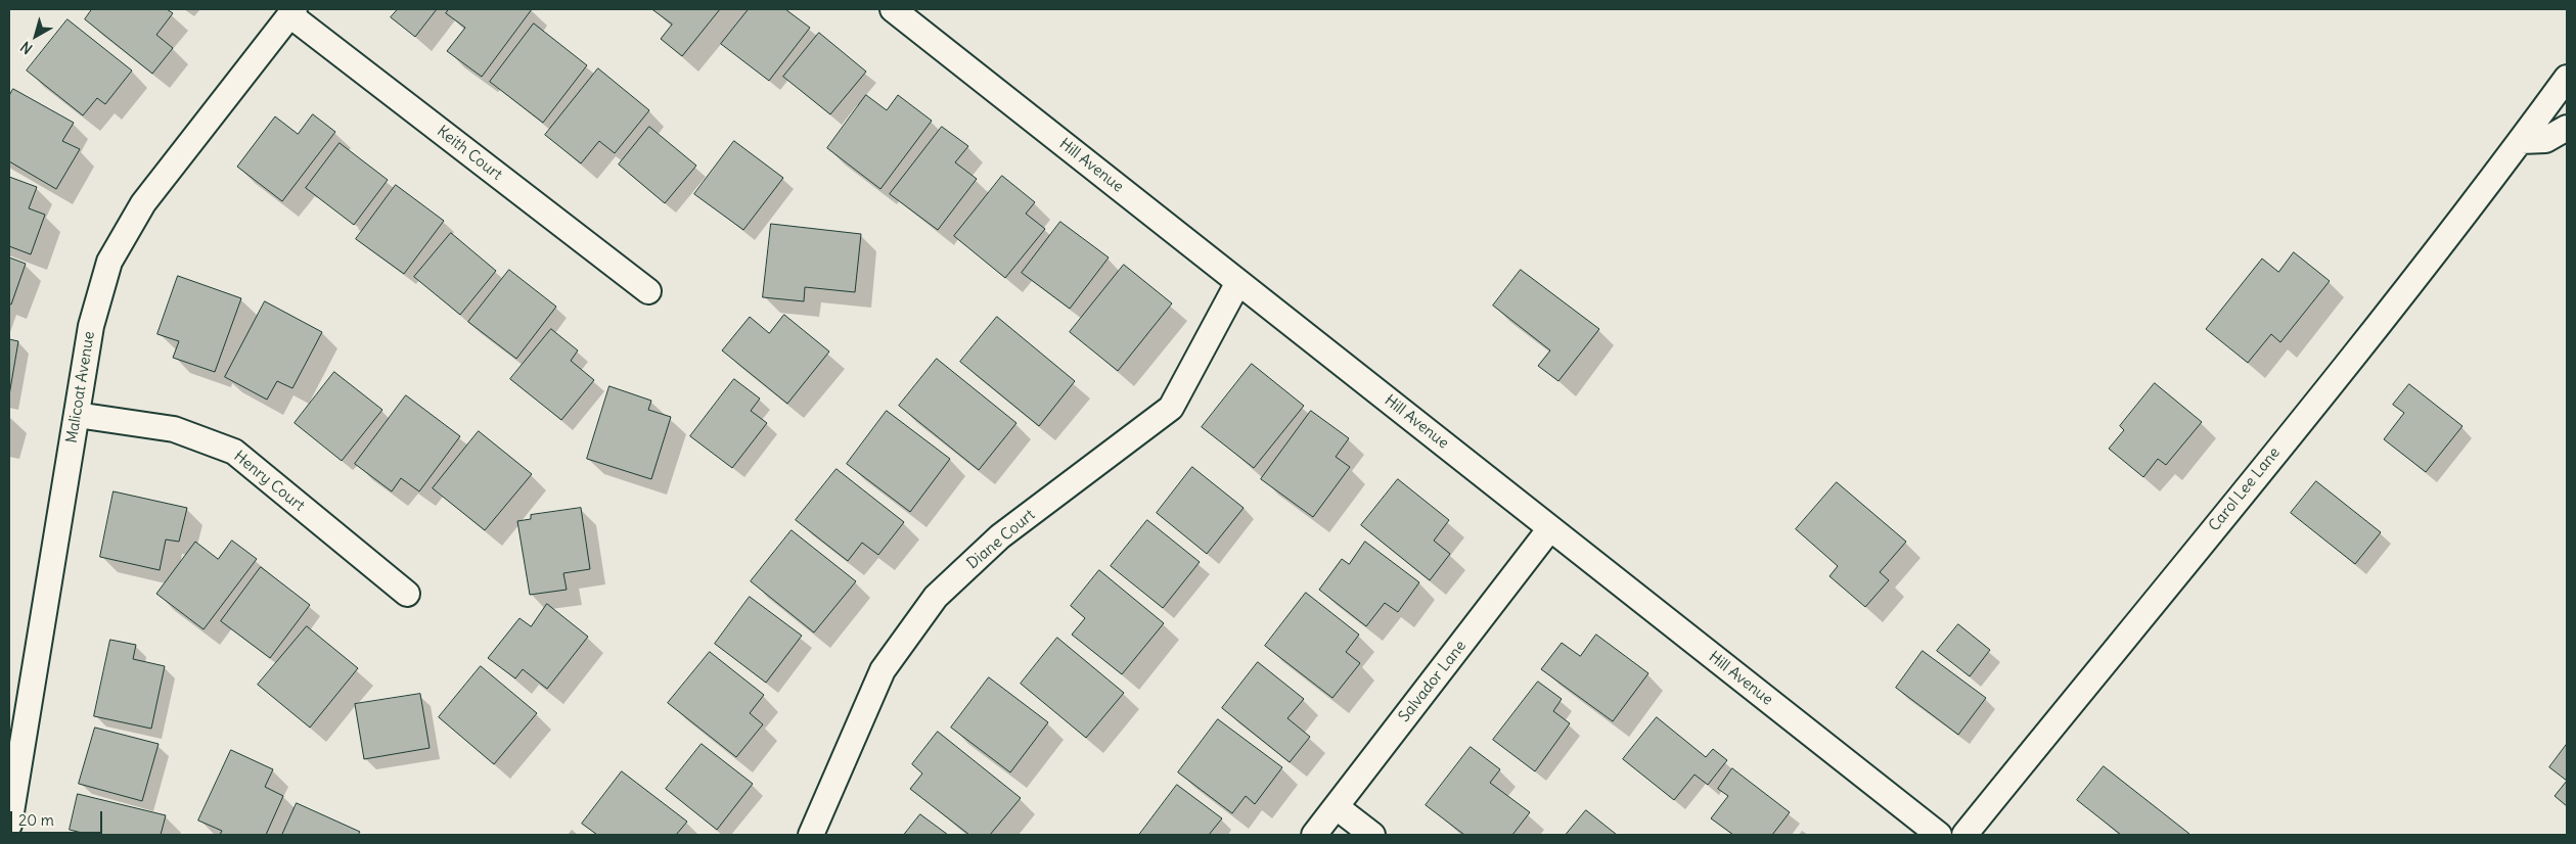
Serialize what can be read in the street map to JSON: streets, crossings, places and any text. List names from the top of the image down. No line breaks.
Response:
{"streets":{"street":["Keith Court","Hill Avenue","Malicoat Avenue","Henry Court","Carol Lee Lane","Diane Court","Salvador Lane"]},"crossings":[["Keith Court","Malicoat Avenue"],["Hill Avenue","Diane Court"],["Hill Avenue","Salvador Lane"],["Malicoat Avenue","Henry Court"]],"scale_bar":"20 m","north":"bottom left"}
